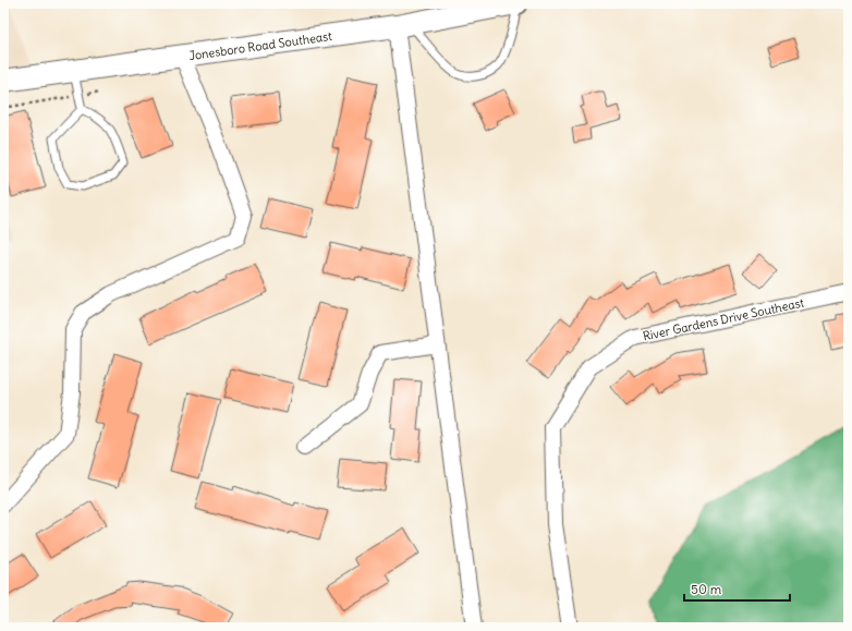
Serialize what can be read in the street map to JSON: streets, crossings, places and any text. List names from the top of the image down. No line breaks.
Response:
{"streets":{"main road":["Jonesboro Road Southeast"],"street":["River Gardens Drive Southeast"]},"scale_bar":"50 m"}
